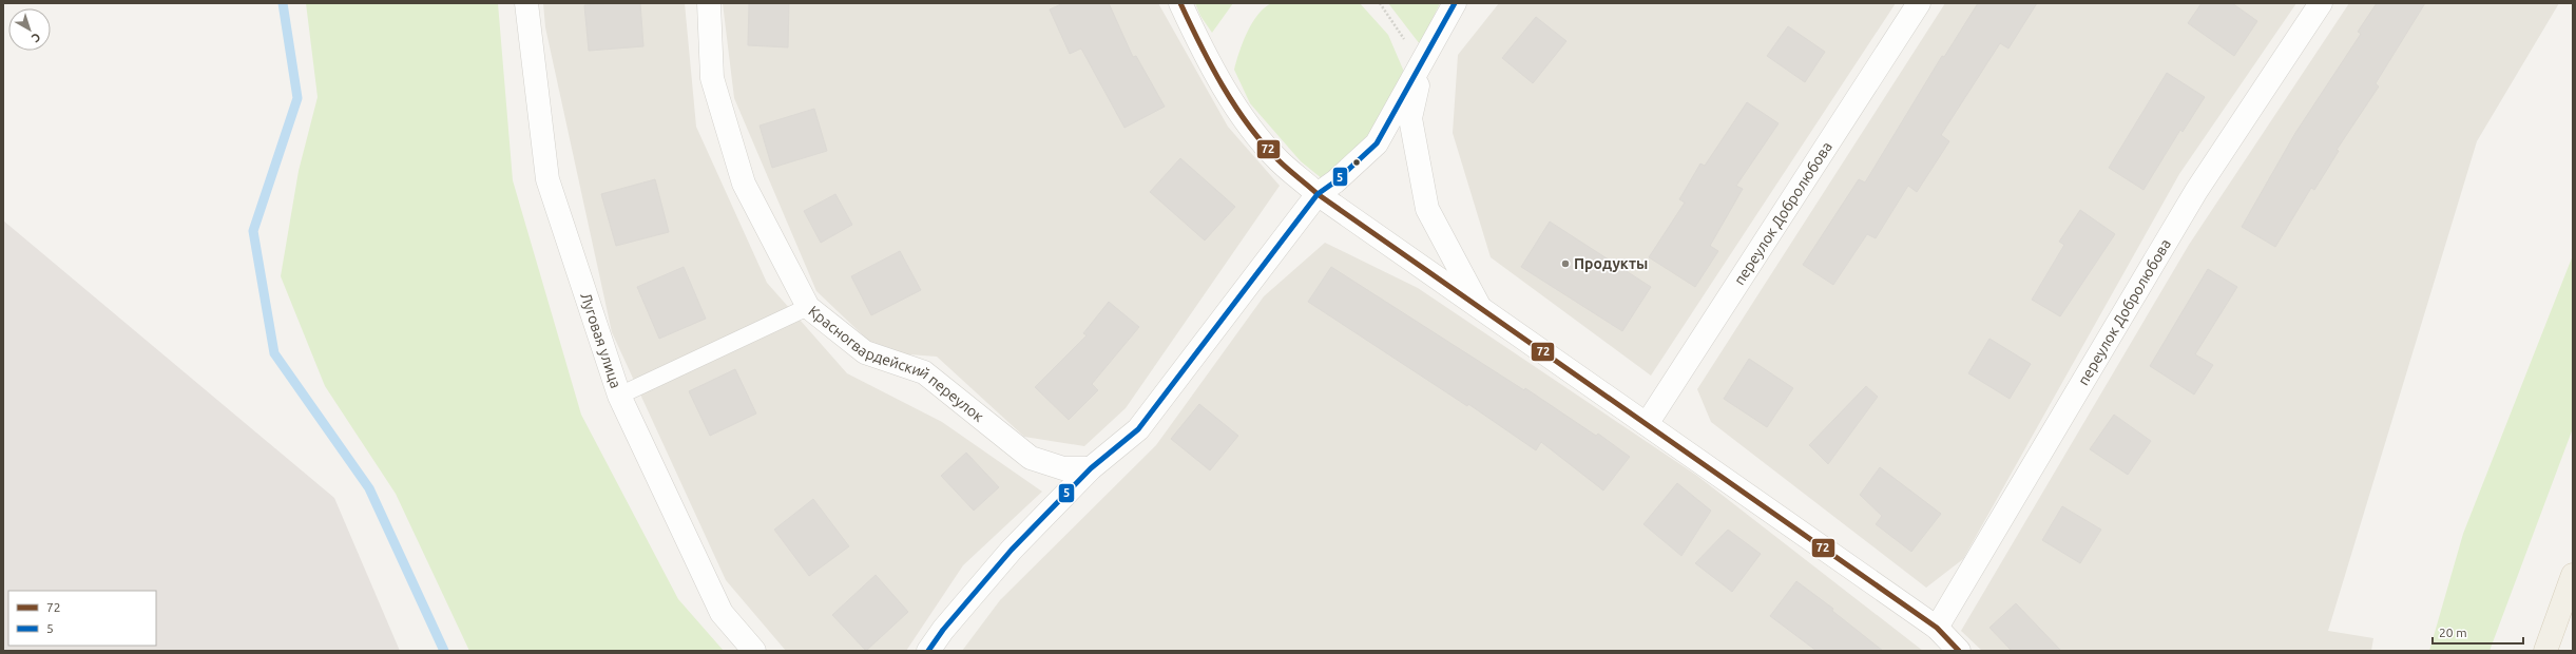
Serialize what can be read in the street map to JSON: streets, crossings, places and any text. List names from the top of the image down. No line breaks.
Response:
{"streets":{"street":["переулок Добролюбова","Луговая улица","Красногвардейский переулок"]},"places":["Продукты"],"lines":["transit line 72","transit line 5"],"legend":["72","5"],"scale_bar":"20 m","north":"bottom right"}
